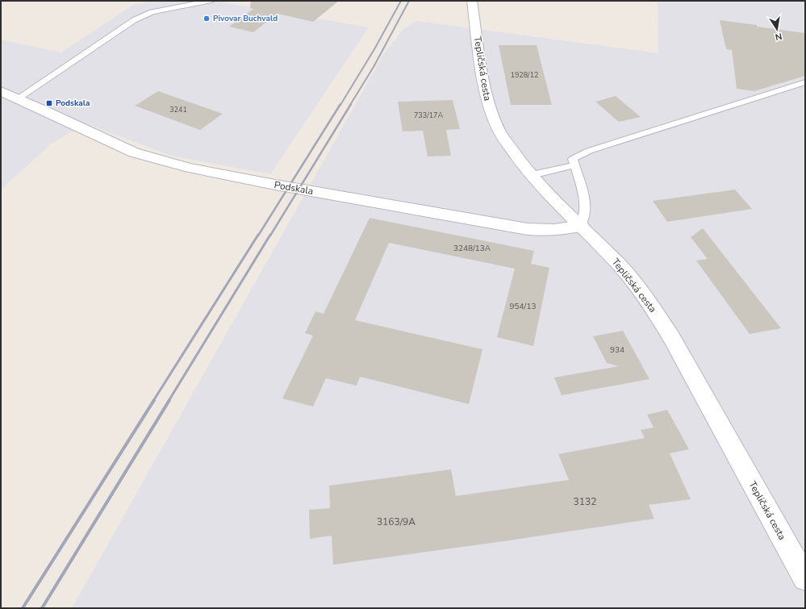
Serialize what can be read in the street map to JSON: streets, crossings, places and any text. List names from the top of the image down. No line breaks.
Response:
{"streets":{"street":["Tepličská cesta","Podskala"]},"crossings":[["Tepličská cesta","Podskala"]],"places":{"other":["Pivovar Buchvald"],"transit":["Podskala"]},"house_numbers":["1928/12","3241","733/17A","3248/13A","954/13","934","3132","3163/9A"],"north":"bottom"}
